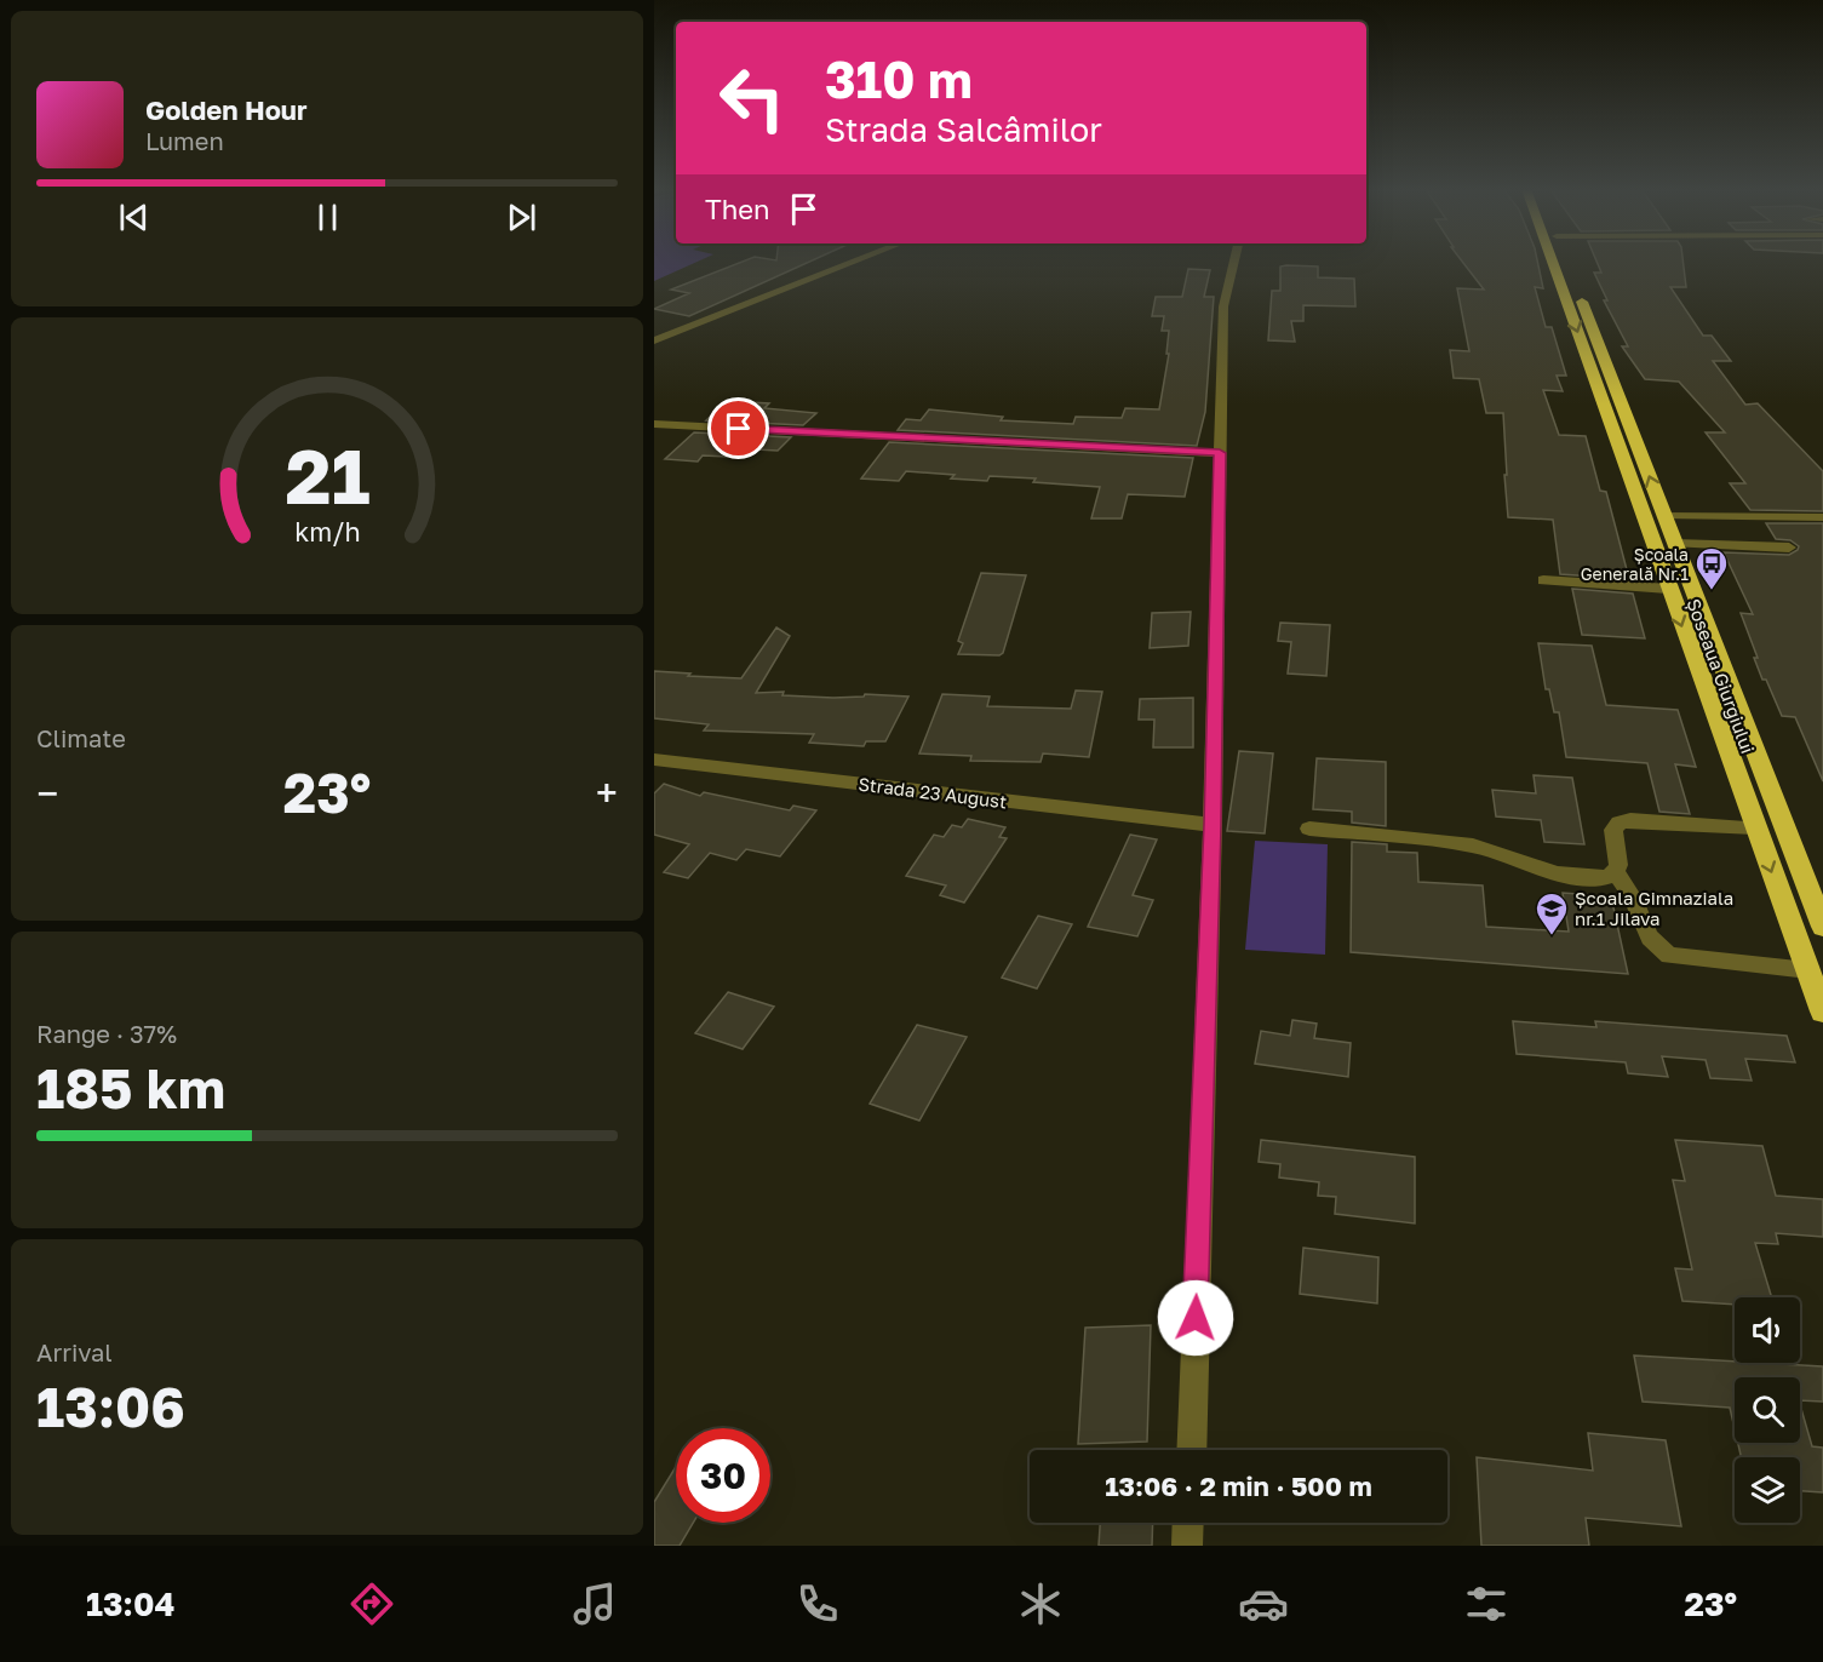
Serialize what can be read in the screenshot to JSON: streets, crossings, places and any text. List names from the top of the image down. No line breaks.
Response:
{"streets":{"highway":["Șoseaua Giurgiului"],"street":["Strada 23 August"]},"places":{"bus stop":["Școala Generală Nr.1"],"school or university":["Școala Gimnaziala nr.1 Jilava"]},"page":{"turn":["310 m","Strada Salcâmilor"],"song":["Golden Hour","Lumen"],"then":"Then","tile":["Climate",["Range · 37%","185 km"],["Arrival","13:06"]],"heat":["−","23°","+"],"limit":"30","trip":"13:06 · 2 min · 500 m","tabs":["13:04","23°"],"gauge":["21","km/h"]}}
